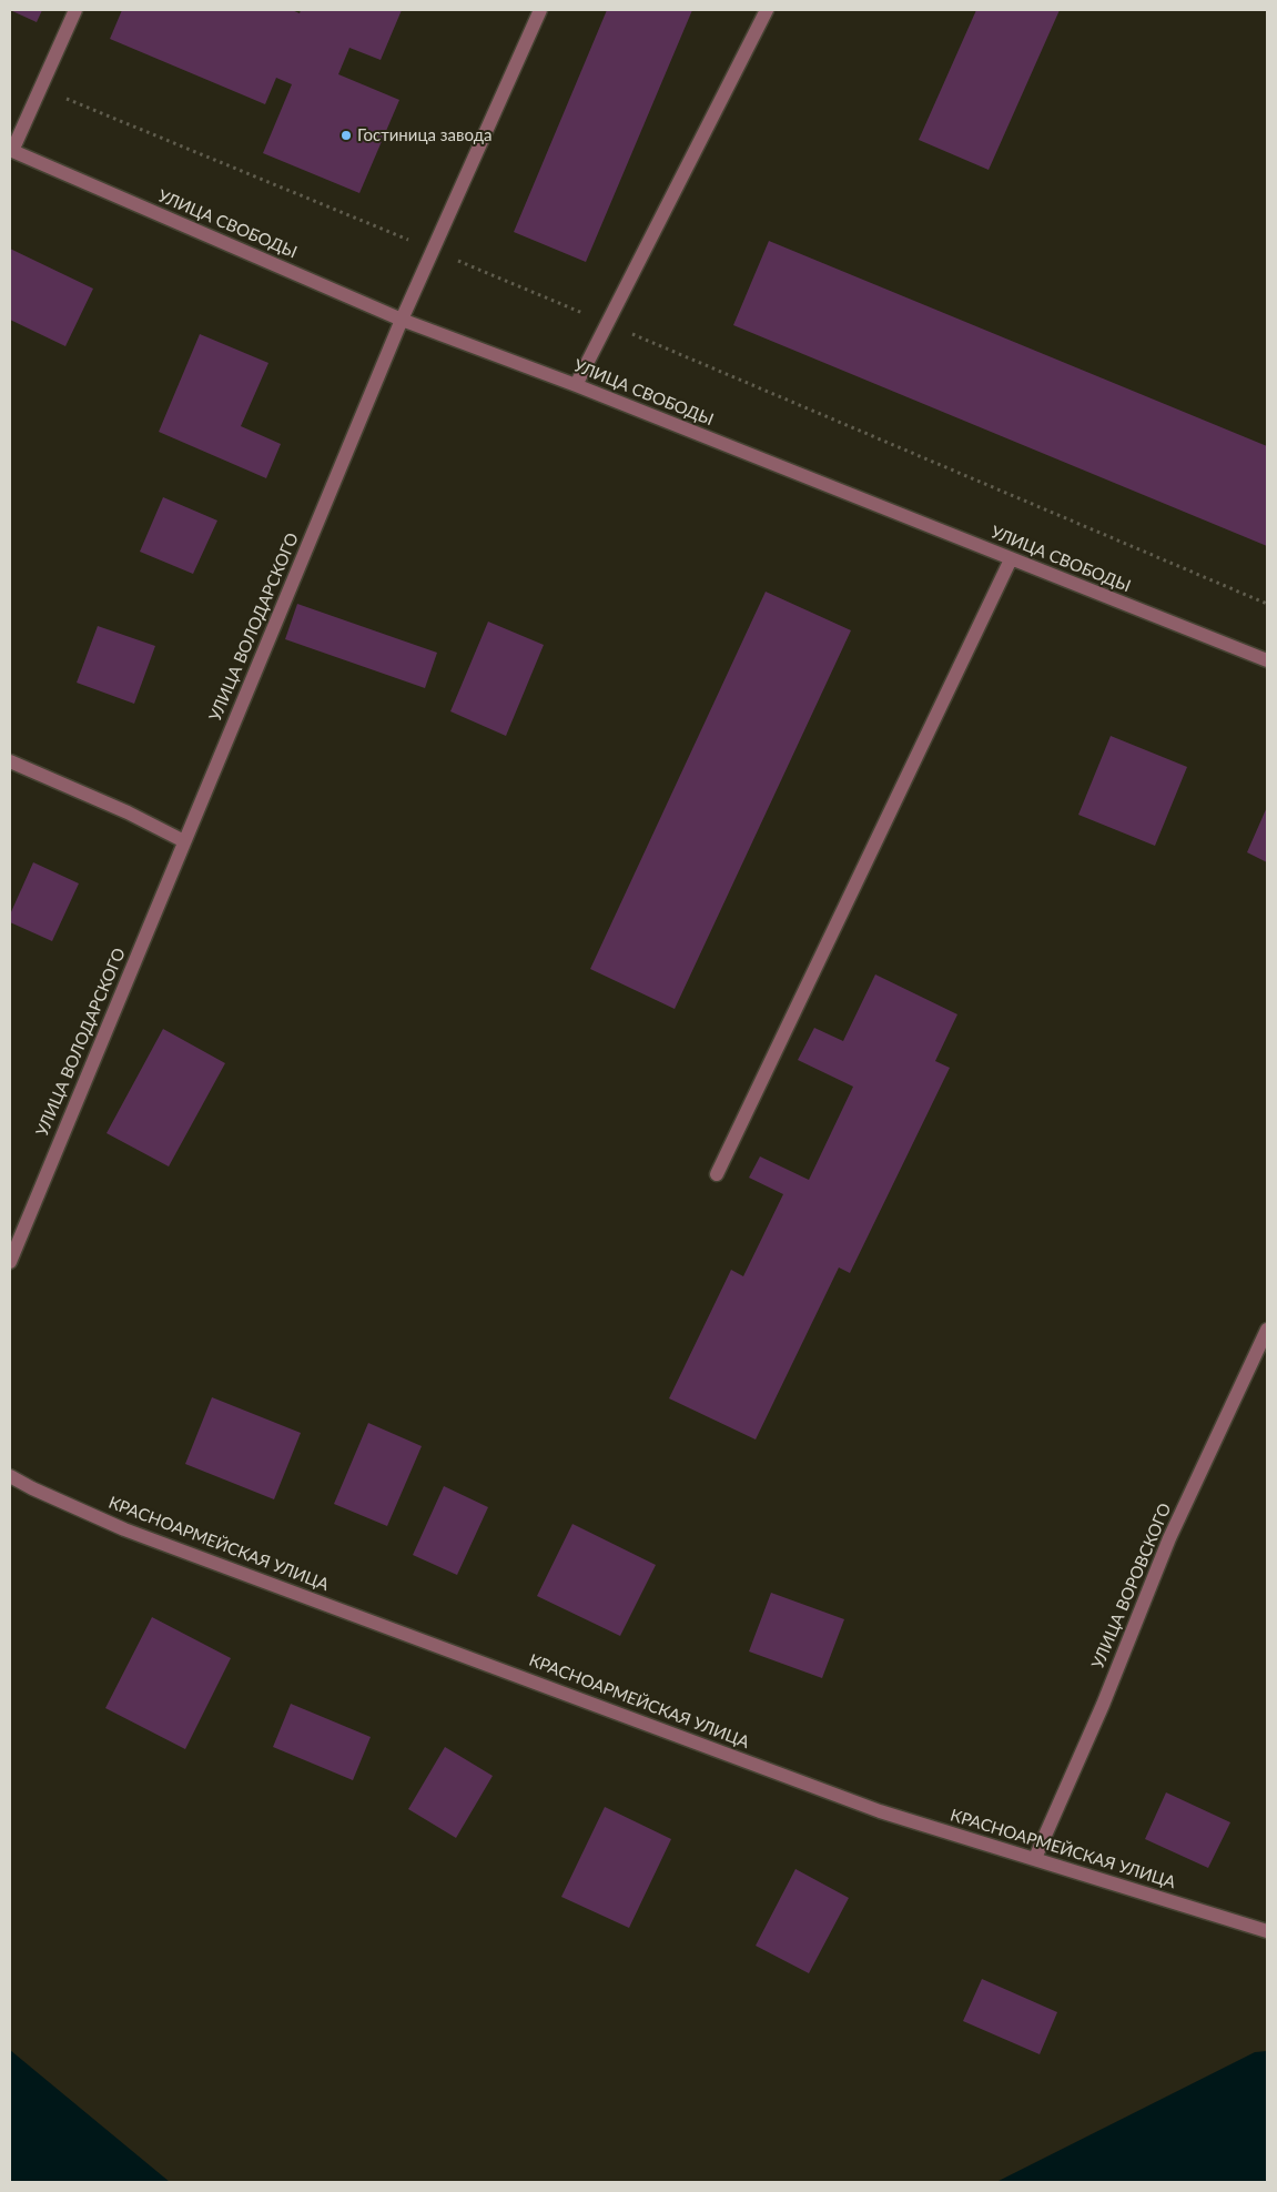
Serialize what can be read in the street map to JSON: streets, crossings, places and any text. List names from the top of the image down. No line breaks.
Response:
{"streets":{"street":["УЛИЦА СВОБОДЫ","УЛИЦА ВОЛОДАРСКОГО","КРАСНОАРМЕЙСКАЯ УЛИЦА","УЛИЦА ВОРОВСКОГО"]},"crossings":[["УЛИЦА СВОБОДЫ","УЛИЦА ВОЛОДАРСКОГО"],["КРАСНОАРМЕЙСКАЯ УЛИЦА","УЛИЦА ВОРОВСКОГО"]],"places":["Гостиница завода"]}
